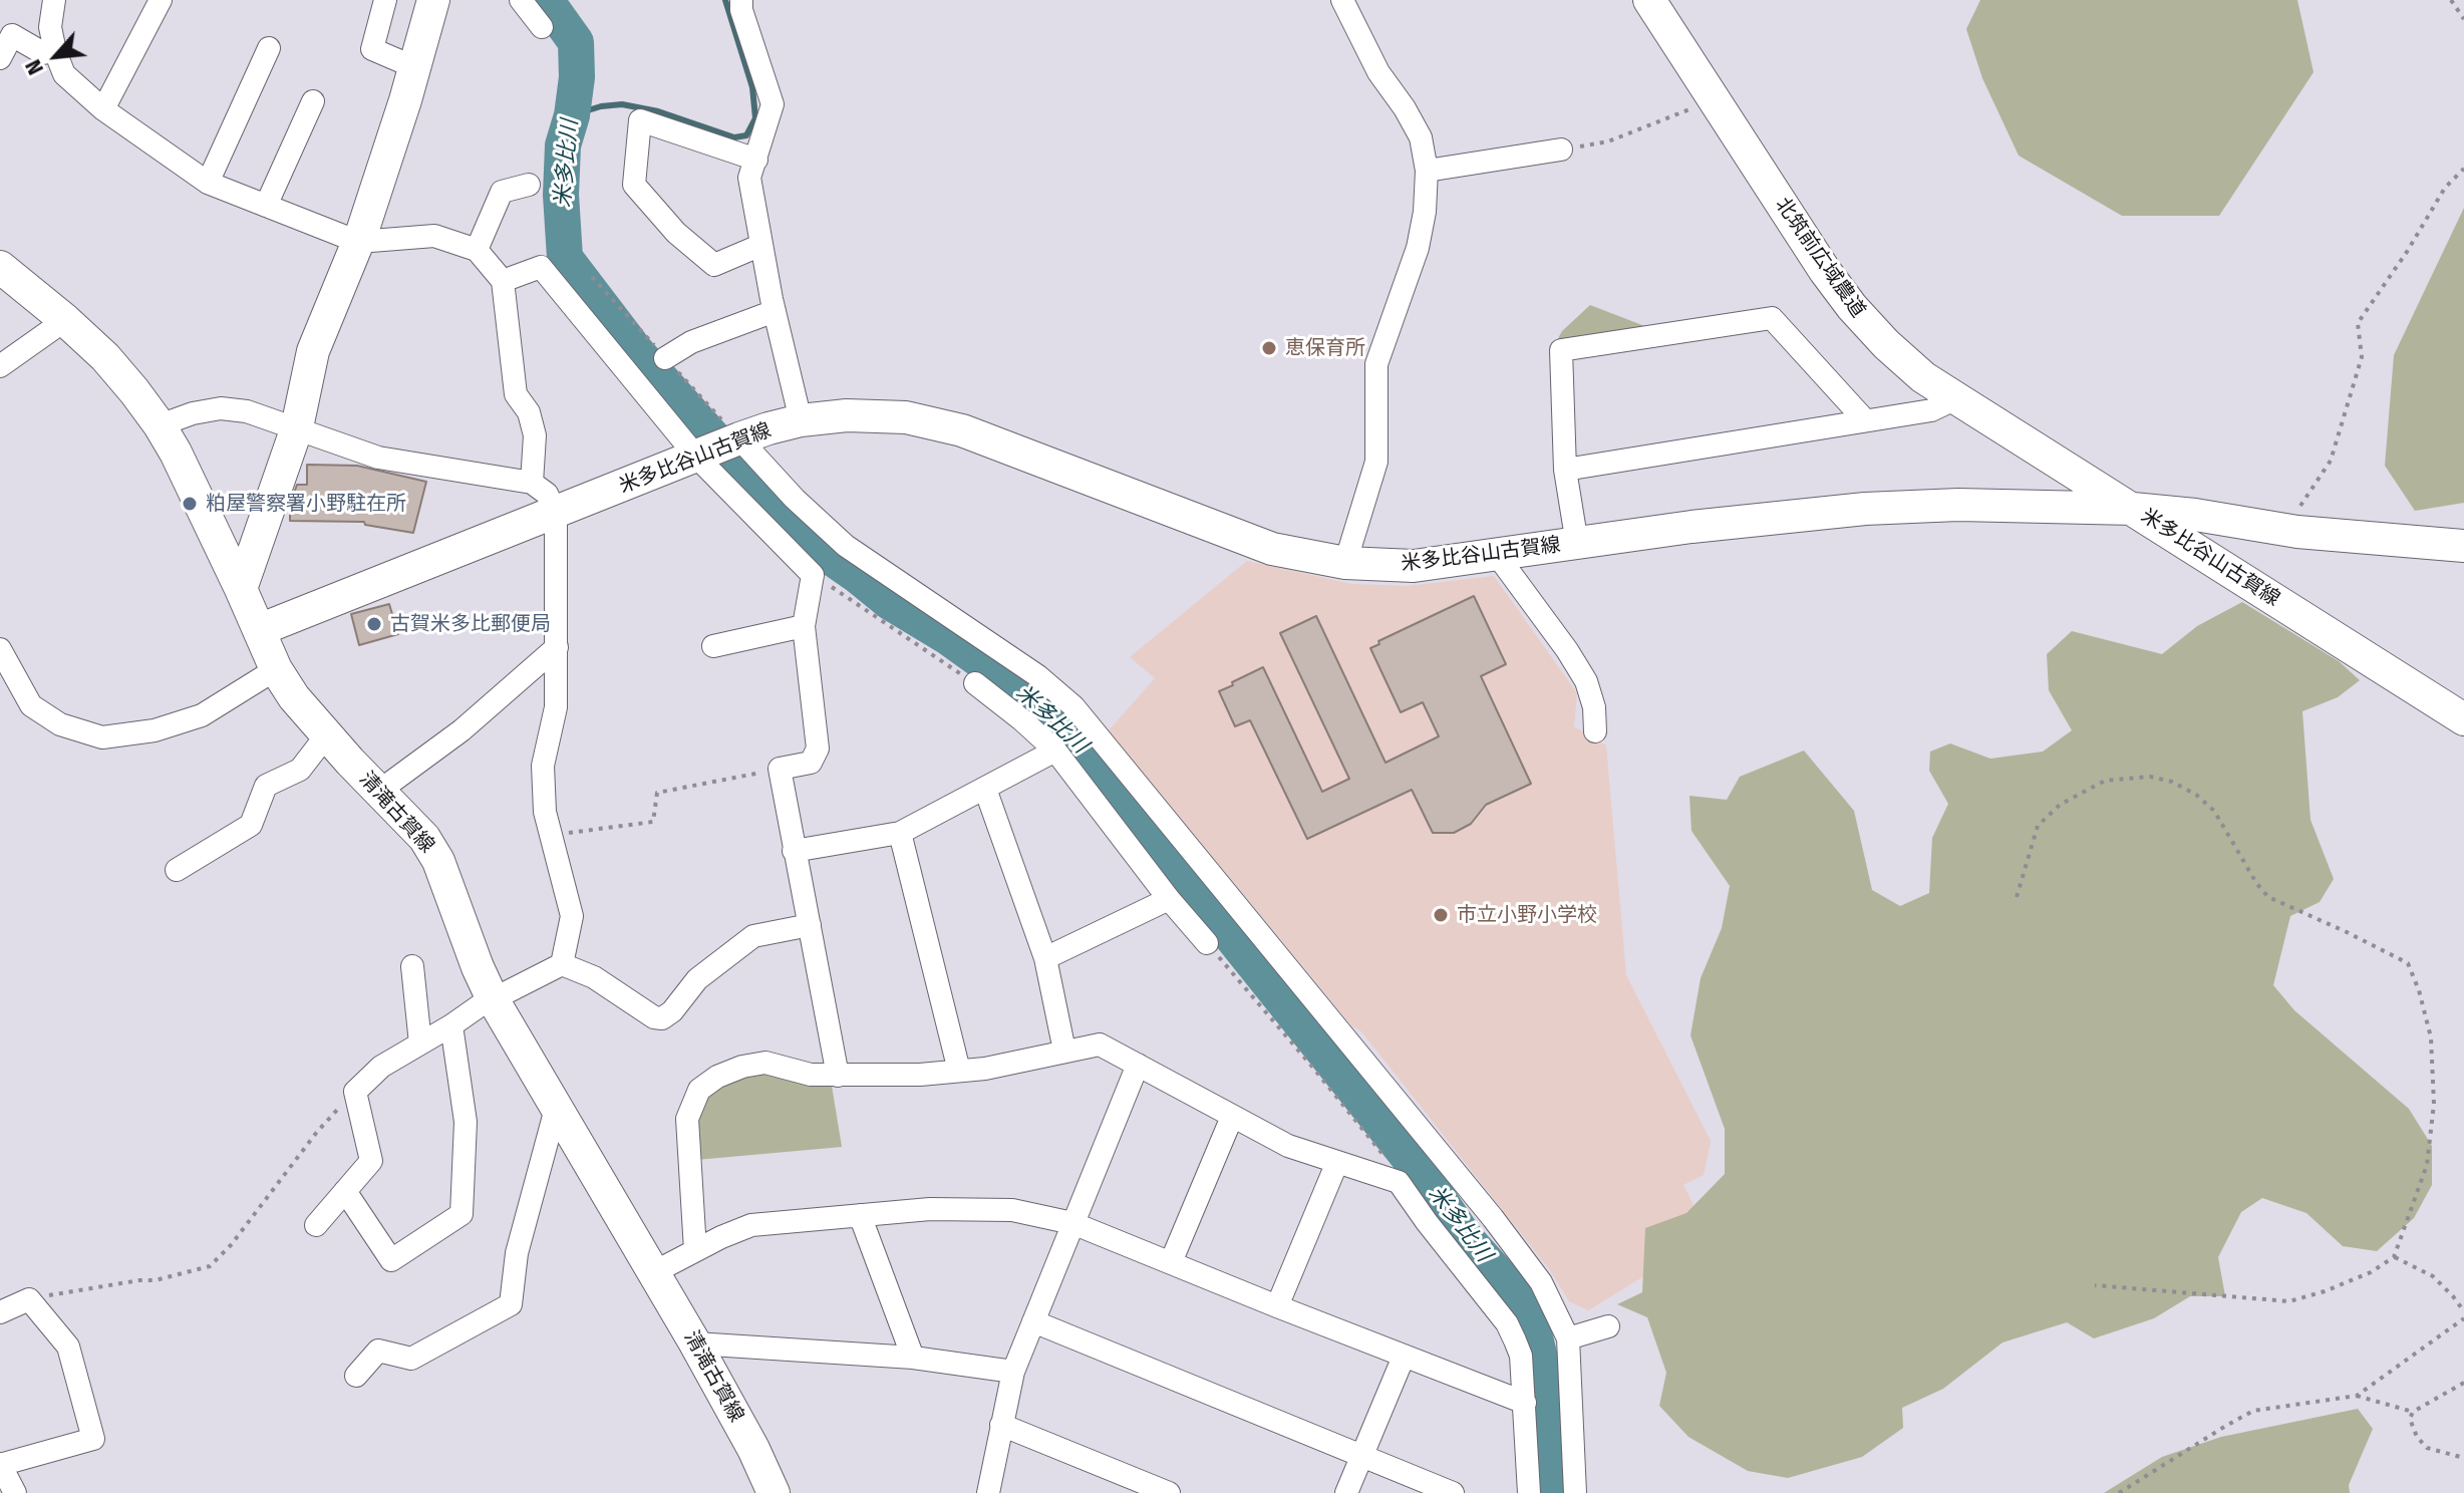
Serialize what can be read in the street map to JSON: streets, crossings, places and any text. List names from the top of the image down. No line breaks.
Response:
{"streets":{"main road":["北筑前広域農道","米多比谷山古賀線","清滝古賀線"]},"crossings":[["北筑前広域農道","米多比谷山古賀線"],["米多比谷山古賀線","清滝古賀線"]],"water":["米多比川"],"places":["恵保育所","粕屋警察署小野駐在所","古賀米多比郵便局","市立小野小学校"],"north":"bottom left"}
